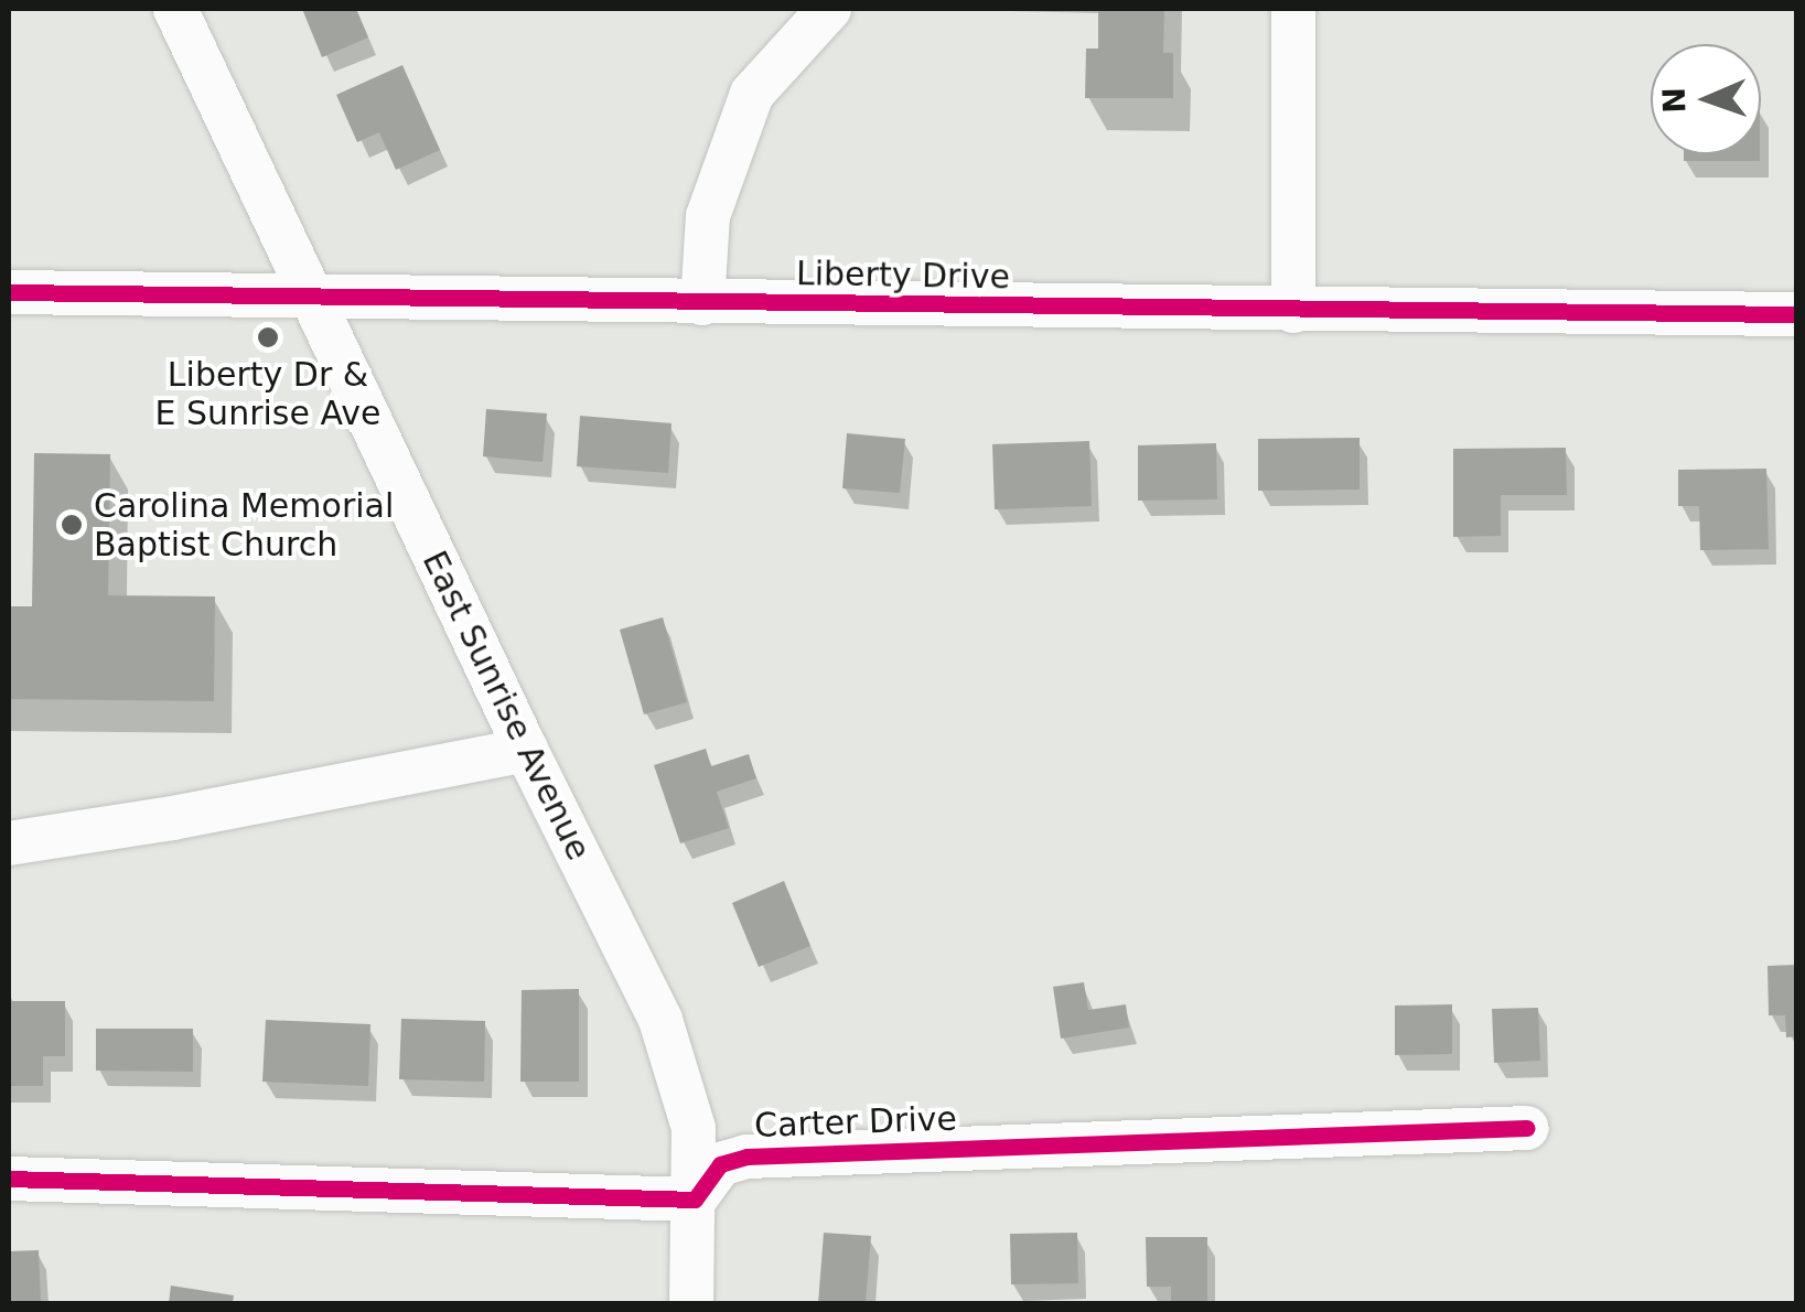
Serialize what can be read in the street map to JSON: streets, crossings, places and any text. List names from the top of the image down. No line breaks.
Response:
{"streets":{"street":["Liberty Drive","East Sunrise Avenue","Carter Drive"]},"crossings":[["Liberty Drive","East Sunrise Avenue"],["East Sunrise Avenue","Carter Drive"]],"places":["Liberty Dr & E Sunrise Ave","Carolina Memorial Baptist Church"],"north":"left"}
